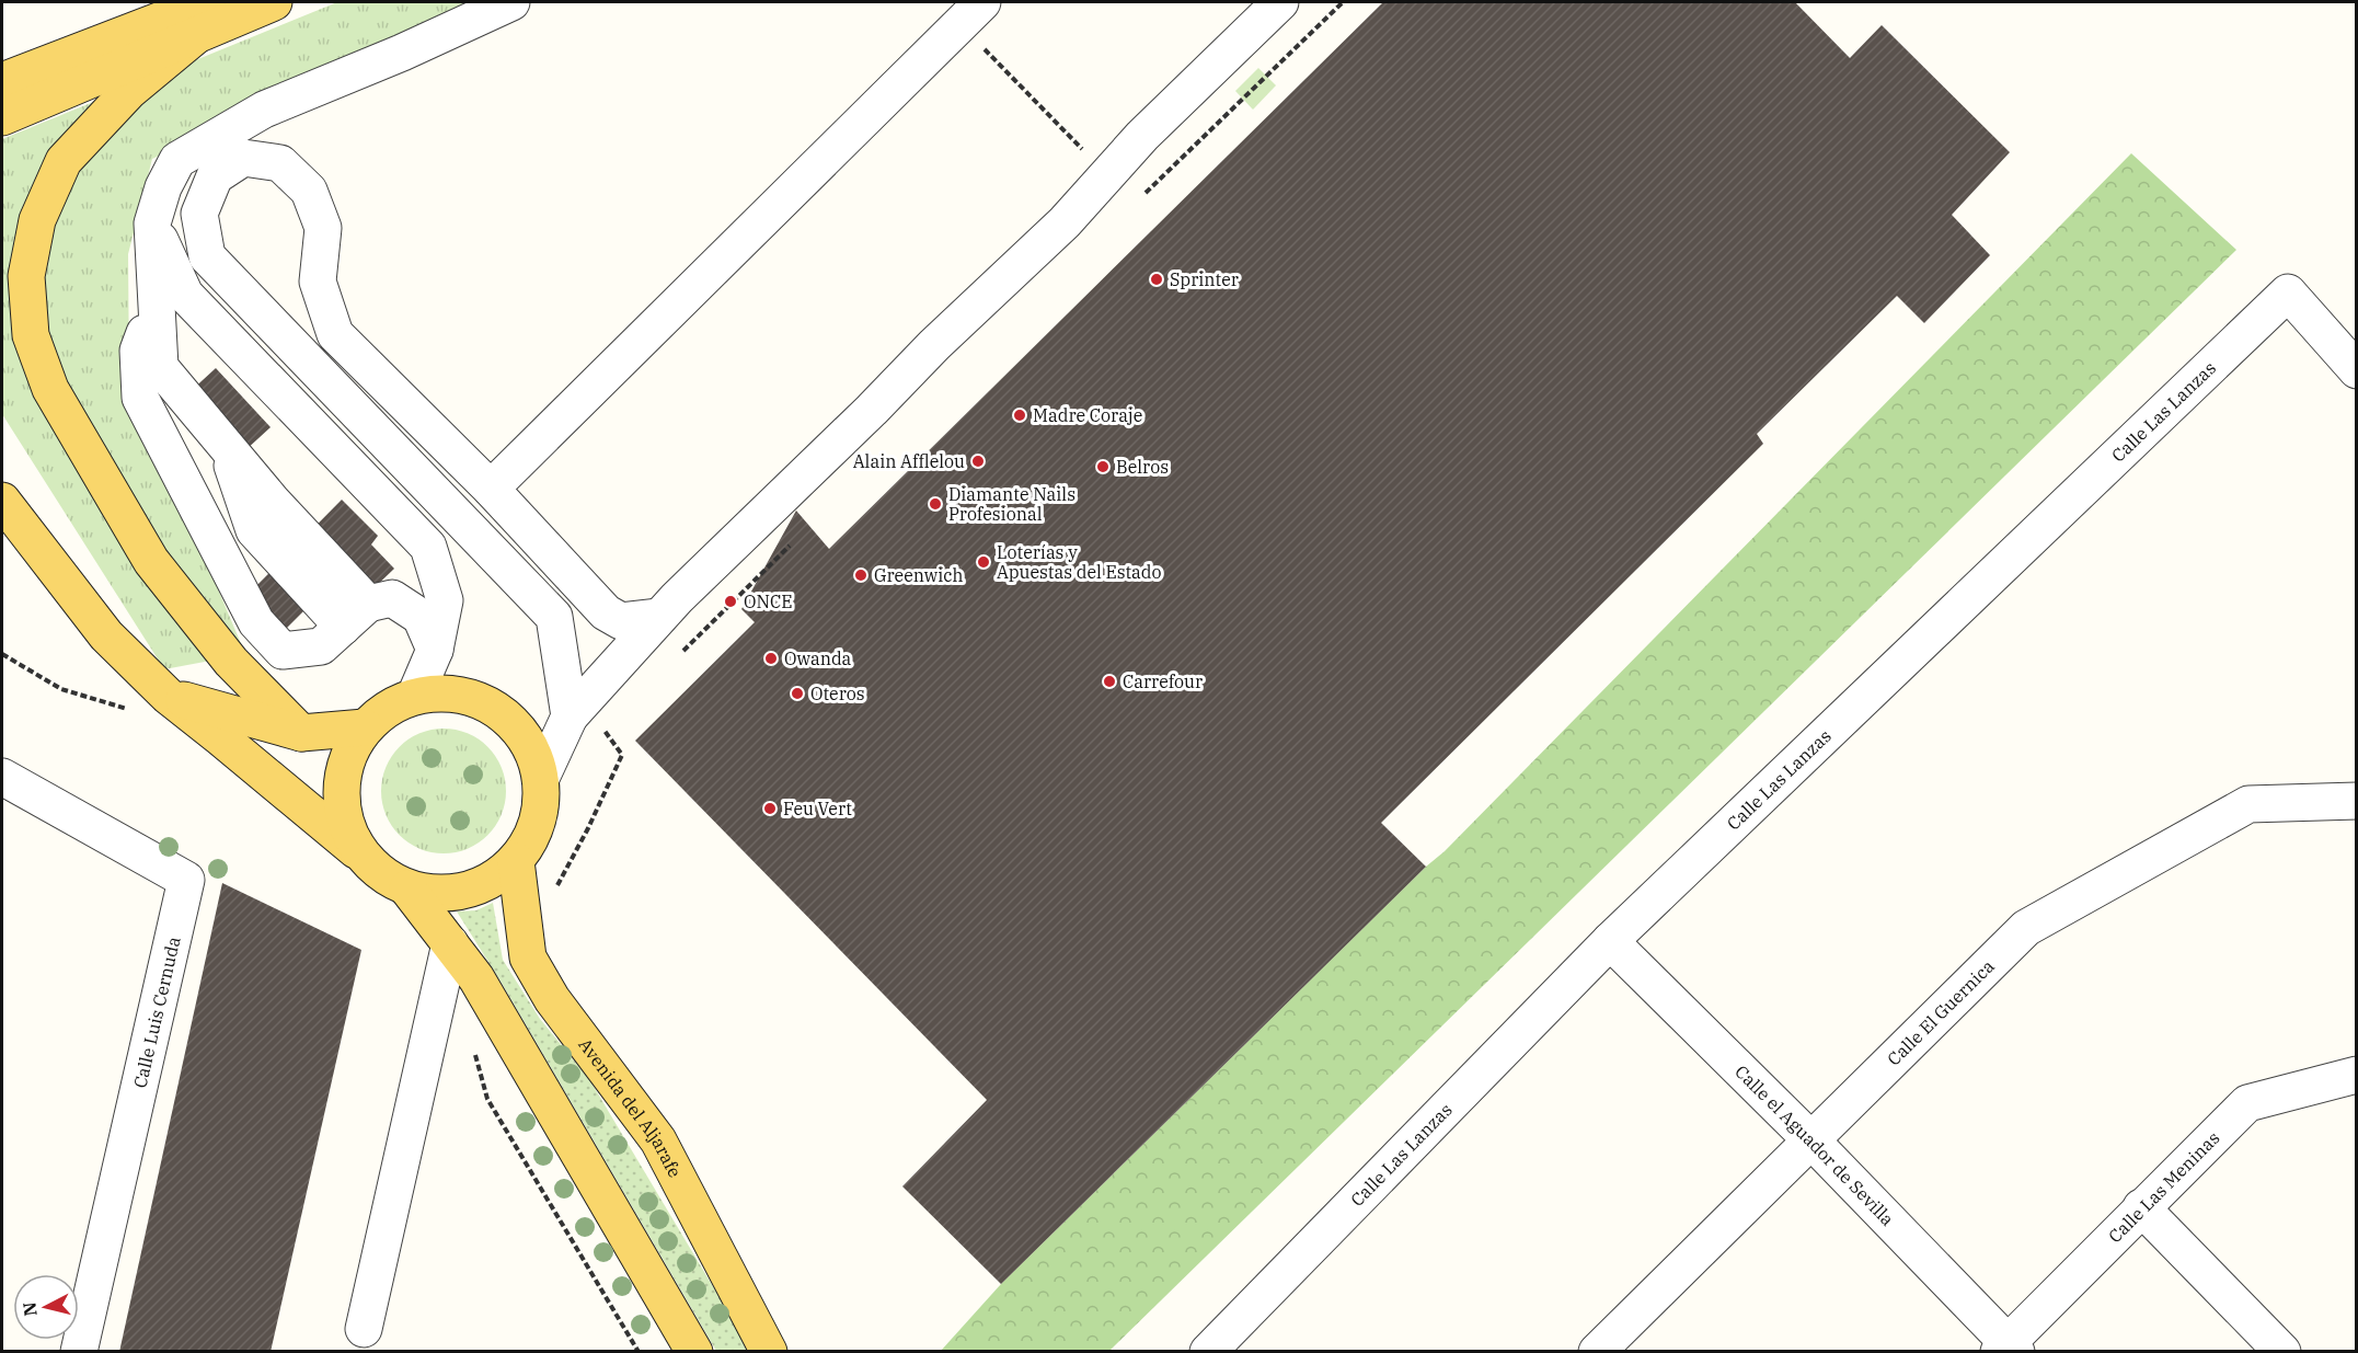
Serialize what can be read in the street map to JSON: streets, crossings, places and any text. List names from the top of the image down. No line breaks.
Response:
{"streets":{"main road":["Avenida del Aljarafe"],"street":["Calle Las Lanzas","Calle El Guernica","Calle Luis Cernuda","Calle el Aguador de Sevilla","Calle Las Meninas"]},"crossings":[["Calle Las Lanzas","Calle el Aguador de Sevilla"],["Calle El Guernica","Calle el Aguador de Sevilla"],["Calle el Aguador de Sevilla","Calle Las Meninas"]],"places":["Sprinter","Madre Coraje","Alain Afflelou","Belros","Diamante Nails Profesional","Loterías y Apuestas del Estado","Greenwich","ONCE","Owanda","Carrefour","Oteros","Feu Vert"],"north":"left"}
